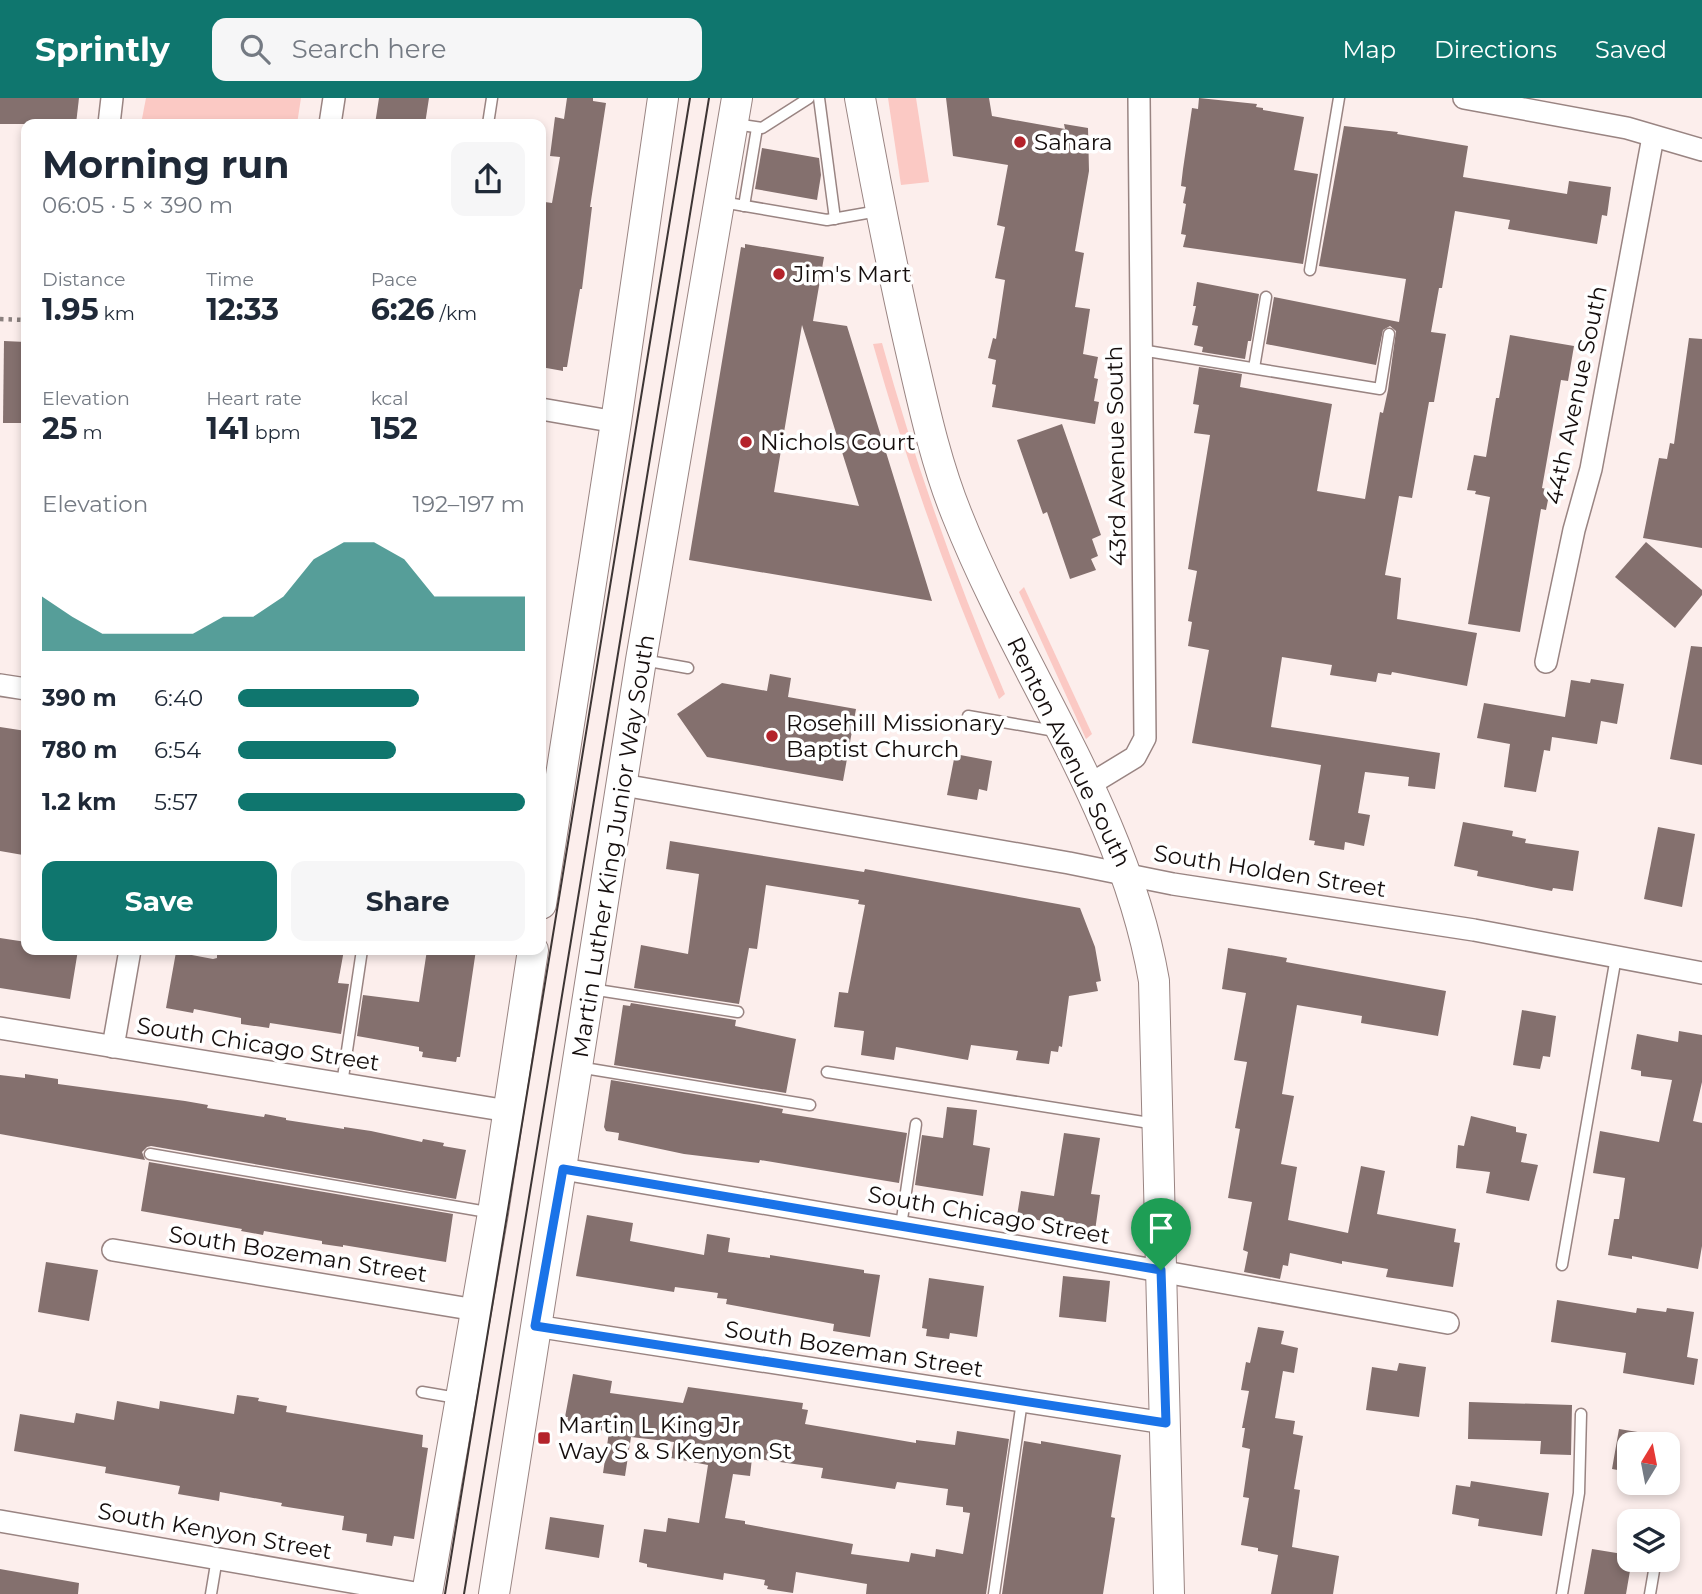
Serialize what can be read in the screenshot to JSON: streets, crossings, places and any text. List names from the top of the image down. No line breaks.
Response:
{"streets":{"main road":["Renton Avenue South","Martin Luther King Junior Way South"],"street":["44th Avenue South","43rd Avenue South","South Holden Street","South Chicago Street","South Bozeman Street","South Kenyon Street"]},"crossings":[["43rd Avenue South","Renton Avenue South"],["Renton Avenue South","South Holden Street"],["Renton Avenue South","South Chicago Street"],["Renton Avenue South","South Bozeman Street"],["Martin Luther King Junior Way South","South Holden Street"],["Martin Luther King Junior Way South","South Chicago Street"],["Martin Luther King Junior Way South","South Bozeman Street"]],"places":{"other":["Sahara","Jim's Mart","Nichols Court","Rosehill Missionary Baptist Church"],"transit":["Martin L King Jr Way S & S Kenyon St"]},"north":"top","page":{"header":"Sprintly","search":"Search here","nav":["Map","Directions","Saved"],"heading":["Morning run","06:05 · 5 × 390 m"],"stats":[["Distance","1.95 km"],["Time","12:33"],["Pace","6:26 /km"],["Elevation","25 m"],["Heart rate","141 bpm"],["kcal","152"]],"chart":["Elevation","192–197 m"],"list":[{"name":"390 m","note":"6:40"},{"name":"780 m","note":"6:54"},{"name":"1.2 km","note":"5:57"}],"buttons":["Save","Share"]}}
